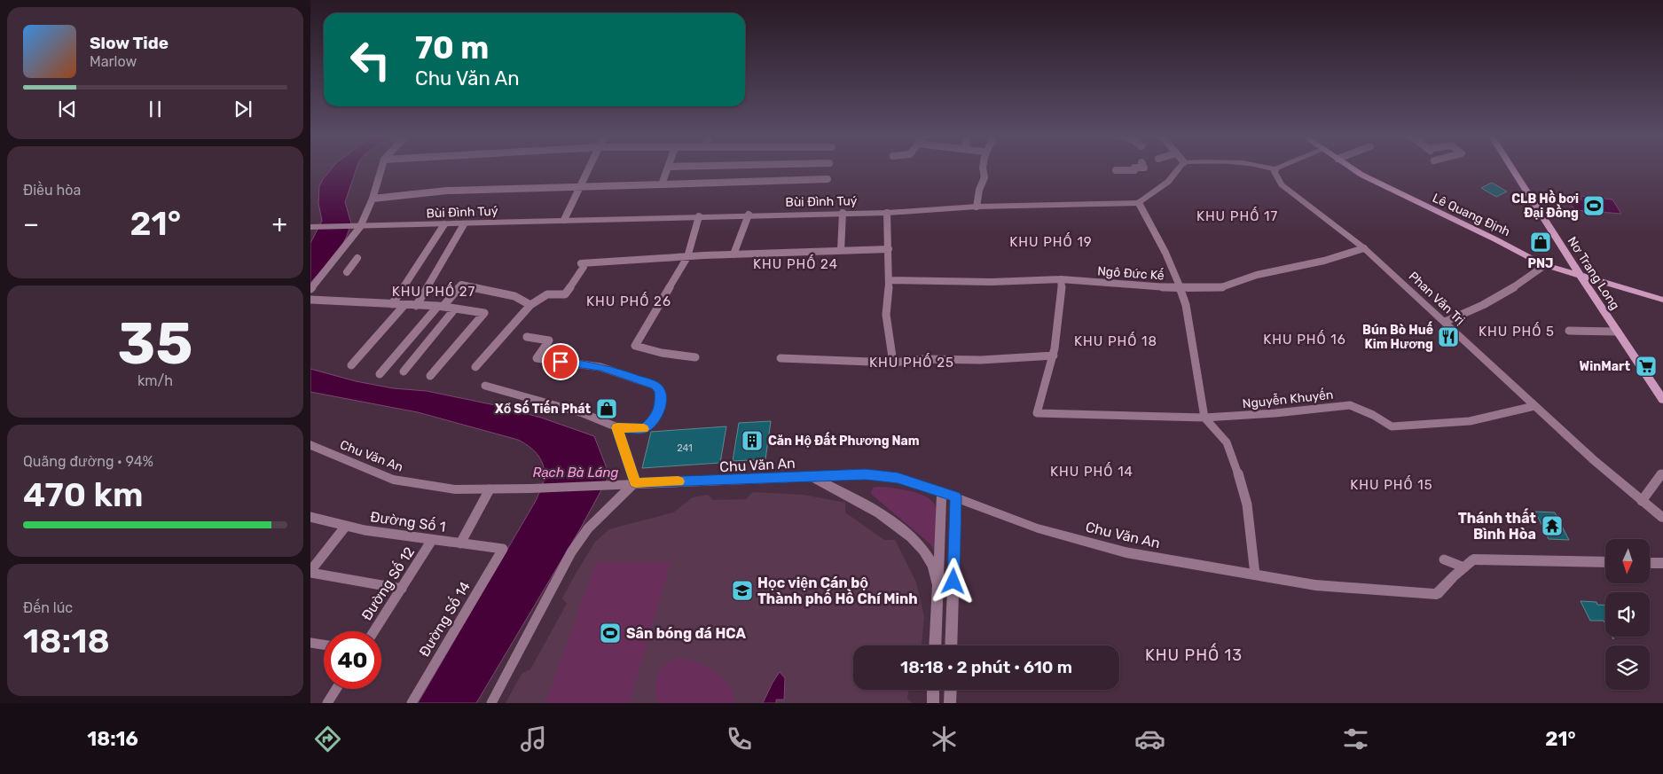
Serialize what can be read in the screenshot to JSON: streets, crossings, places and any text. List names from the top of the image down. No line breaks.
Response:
{"streets":{"main road":["Lê Quang Định","Nơ Trang Long"],"street":["Bùi Đình Tuý","Ngô Đức Kế","Phan Văn Trị","Nguyễn Khuyến","Chu Văn An","Đường Số 1","Đường Số 12","Đường Số 14"]},"crossings":[["Lê Quang Định","Nơ Trang Long"],["Ngô Đức Kế","Phan Văn Trị"],["Phan Văn Trị","Nguyễn Khuyến"],["Đường Số 1","Đường Số 12"],["Đường Số 1","Đường Số 14"]],"districts":["KHU PHỐ 17","KHU PHỐ 19","KHU PHỐ 24","KHU PHỐ 27","KHU PHỐ 26","KHU PHỐ 5","KHU PHỐ 16","KHU PHỐ 18","KHU PHỐ 25","KHU PHỐ 14","KHU PHỐ 15","KHU PHỐ 13"],"water":["Rạch Bà Láng"],"places":{"sports":["CLB Hồ bơi Đại Đồng","Sân bóng đá HCA"],"shop":["PNJ","Xổ Số Tiến Phát"],"restaurant":["Bún Bò Huế Kim Hương"],"supermarket":["WinMart"],"building":["Căn Hộ Đất Phương Nam"],"temple":["Thánh thất Bình Hòa"],"school or university":["Học viện Cán bộ Thành phố Hồ Chí Minh"]},"house_numbers":["241"],"north":"bottom","page":{"turn":["70 m","Chu Văn An"],"song":["Slow Tide","Marlow"],"tile":["Điều hòa",["35","km/h"],["Quãng đường · 94%","470 km"],["Đến lúc","18:18"]],"heat":["−","21°","+"],"limit":"40","trip":"18:18 · 2 phút · 610 m","tabs":["18:16","21°"]}}
